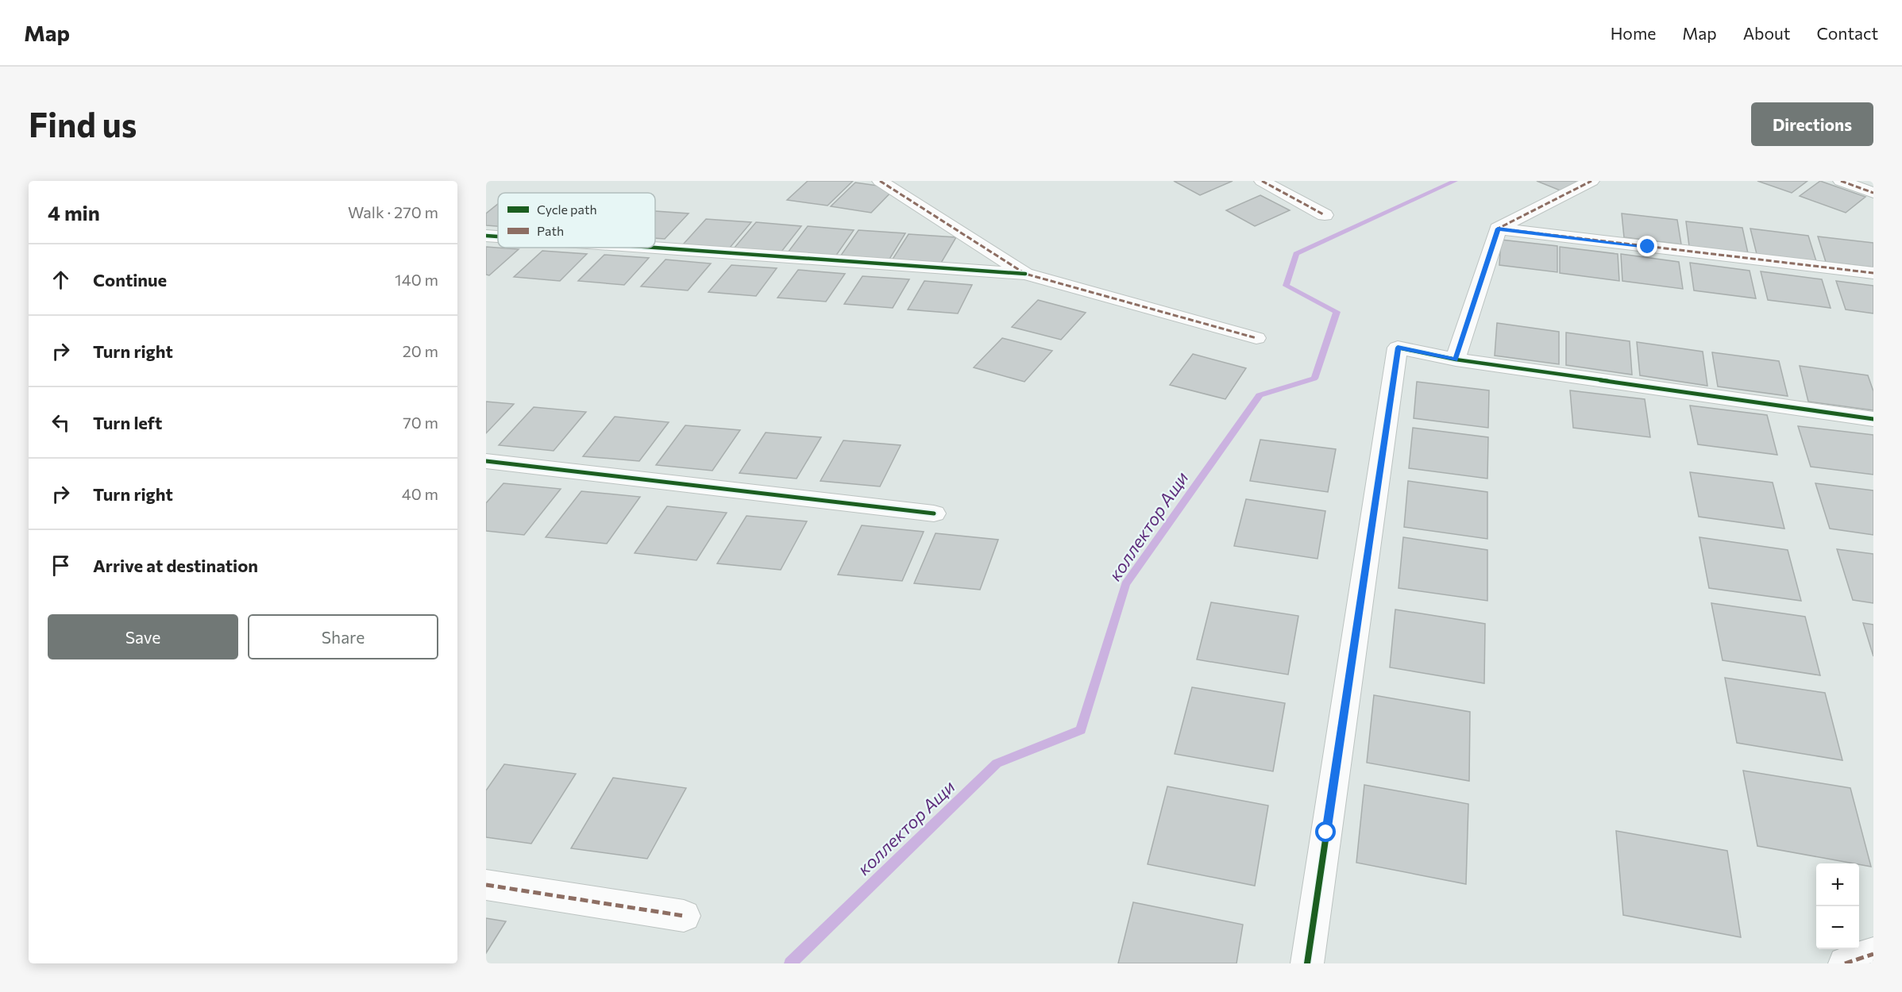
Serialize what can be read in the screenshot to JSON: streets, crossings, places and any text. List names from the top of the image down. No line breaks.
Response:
{"water":["коллектор Ащи"],"legend":["Cycle path","Path"],"page":{"header":"Map","nav":["Home","Map","About","Contact"],"buttons":["Directions",["Save","Share"]],"title":"Find us","heading":["4 min","Walk · 270 m"],"list":[["Continue","140 m"],["Turn right","20 m"],["Turn left","70 m"],["Turn right","40 m"],"Arrive at destination"],"map_buttons":["+","−"]}}
